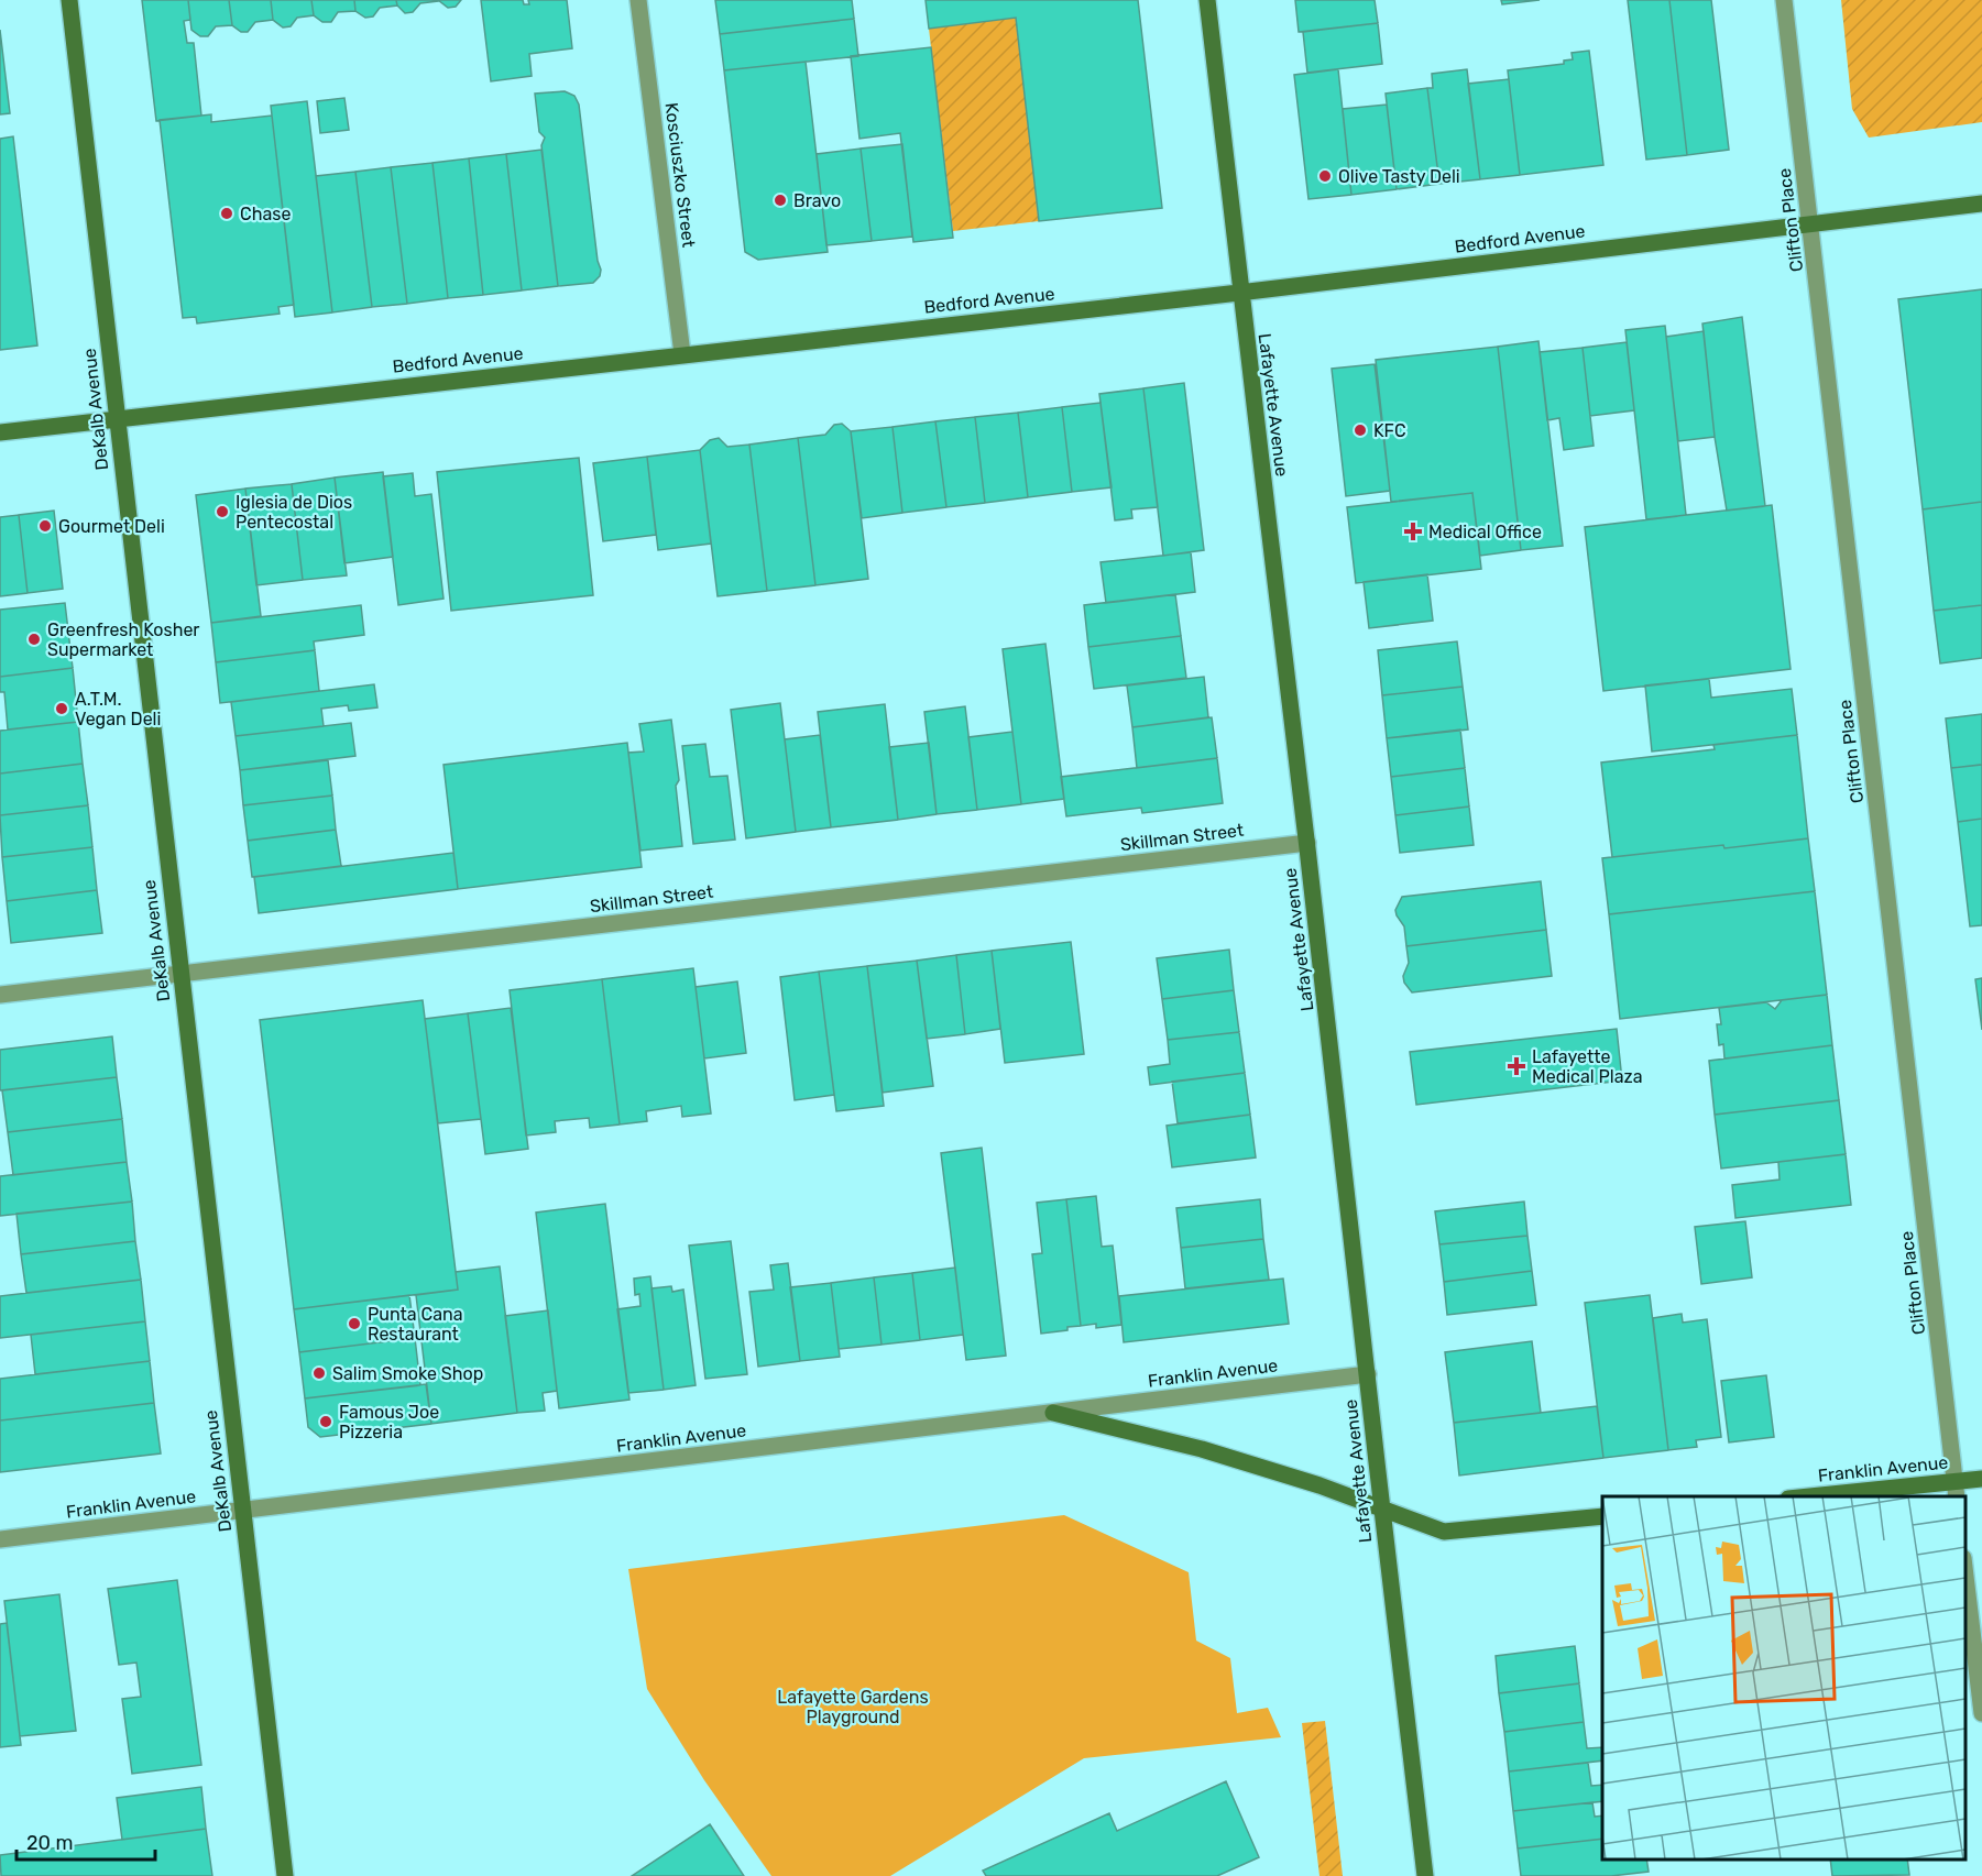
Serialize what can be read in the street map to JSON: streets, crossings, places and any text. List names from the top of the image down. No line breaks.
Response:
{"streets":{"main road":["Bedford Avenue","Lafayette Avenue","DeKalb Avenue","Franklin Avenue"],"street":["Kosciuszko Street","Clifton Place","Skillman Street"]},"crossings":[["Kosciuszko Street","Bedford Avenue"],["Clifton Place","Bedford Avenue"],["Clifton Place","Franklin Avenue"],["Bedford Avenue","Lafayette Avenue"],["Bedford Avenue","DeKalb Avenue"],["Lafayette Avenue","Skillman Street"],["Lafayette Avenue","Franklin Avenue"],["DeKalb Avenue","Skillman Street"],["DeKalb Avenue","Franklin Avenue"]],"parks":["Lafayette Gardens Playground"],"places":{"other":["Olive Tasty Deli","Bravo","Chase","KFC","Iglesia de Dios Pentecostal","Gourmet Deli","Greenfresh Kosher Supermarket","A.T.M. Vegan Deli","Punta Cana Restaurant","Salim Smoke Shop","Famous Joe Pizzeria"],"health":["Medical Office","Lafayette Medical Plaza"]},"scale_bar":"20 m"}
